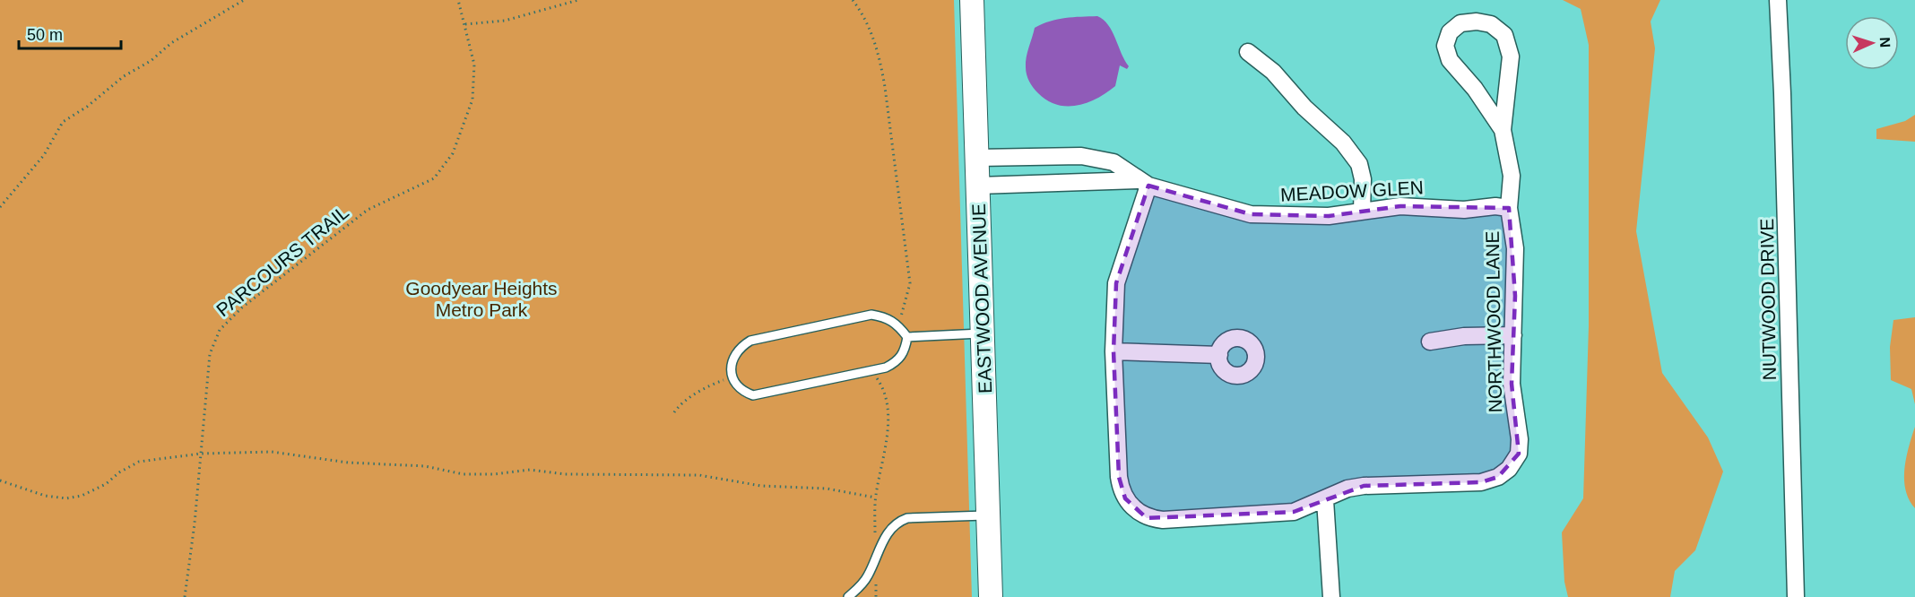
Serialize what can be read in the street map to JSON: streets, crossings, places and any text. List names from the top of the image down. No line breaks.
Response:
{"streets":{"street":["MEADOW GLEN","EASTWOOD AVENUE","NUTWOOD DRIVE","NORTHWOOD LANE"],"path":["PARCOURS TRAIL"]},"crossings":[["MEADOW GLEN","EASTWOOD AVENUE"],["MEADOW GLEN","NORTHWOOD LANE"]],"parks":["Goodyear Heights Metro Park"],"scale_bar":"50 m","north":"right"}
